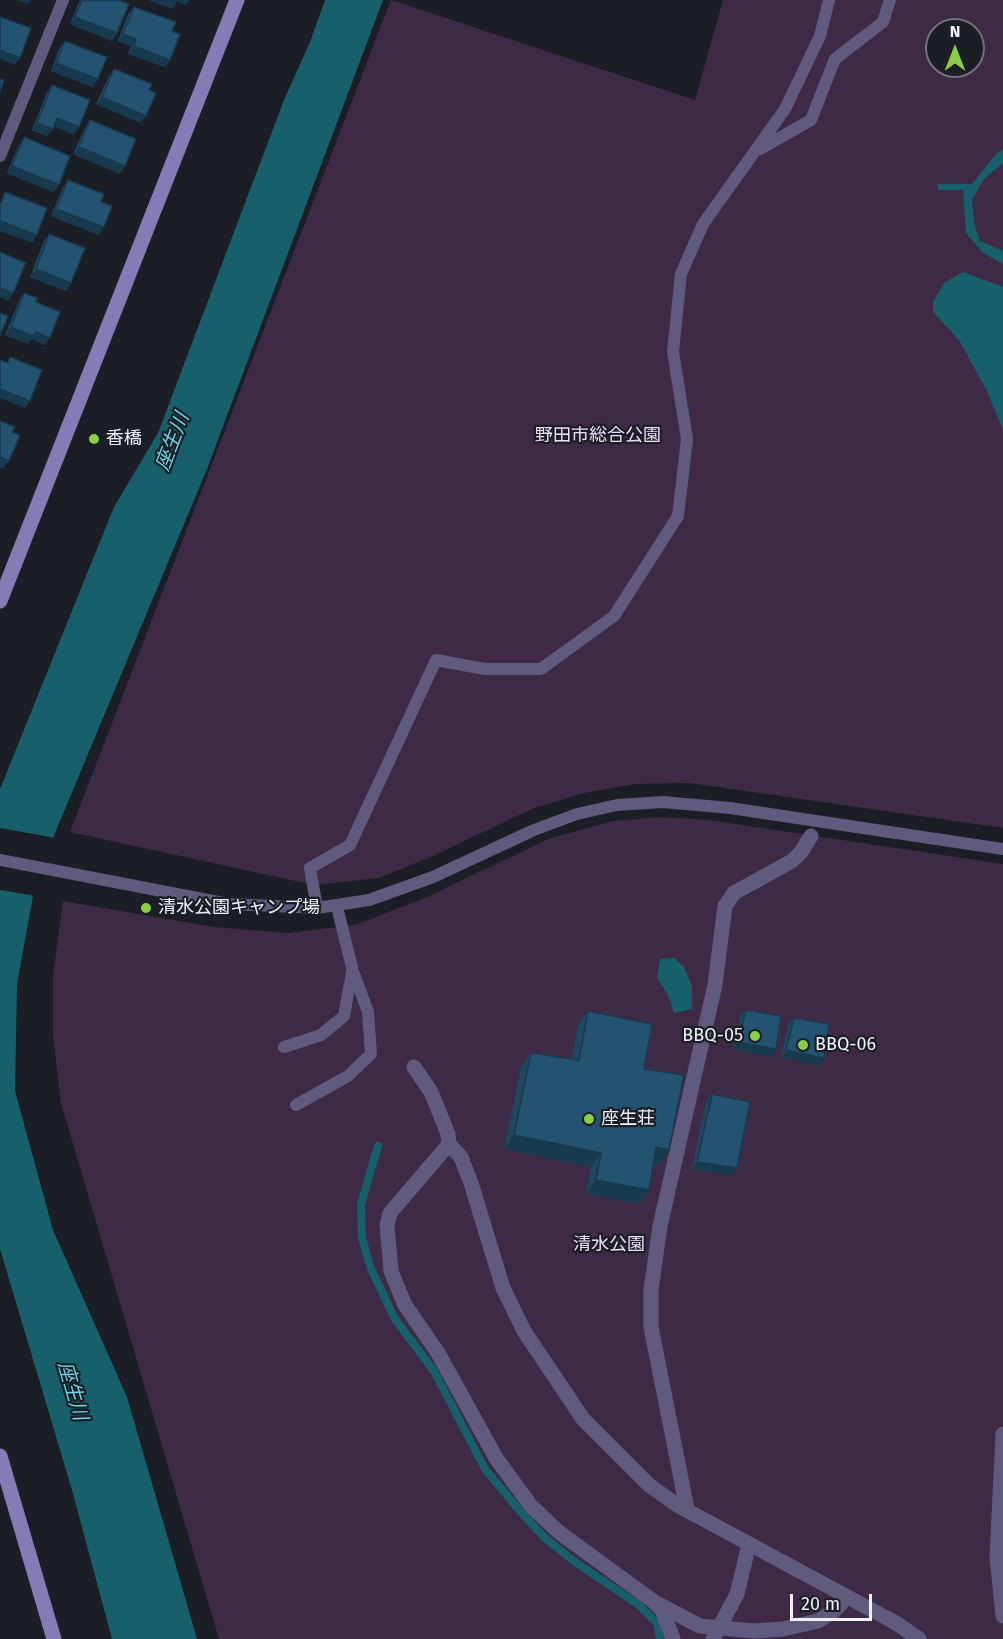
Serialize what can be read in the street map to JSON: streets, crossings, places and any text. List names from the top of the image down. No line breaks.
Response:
{"water":["座生川"],"parks":["野田市総合公園","清水公園"],"places":["香橋","清水公園キャンプ場","BBQ-05","BBQ-06","座生荘"],"scale_bar":"20 m","north":"top"}
